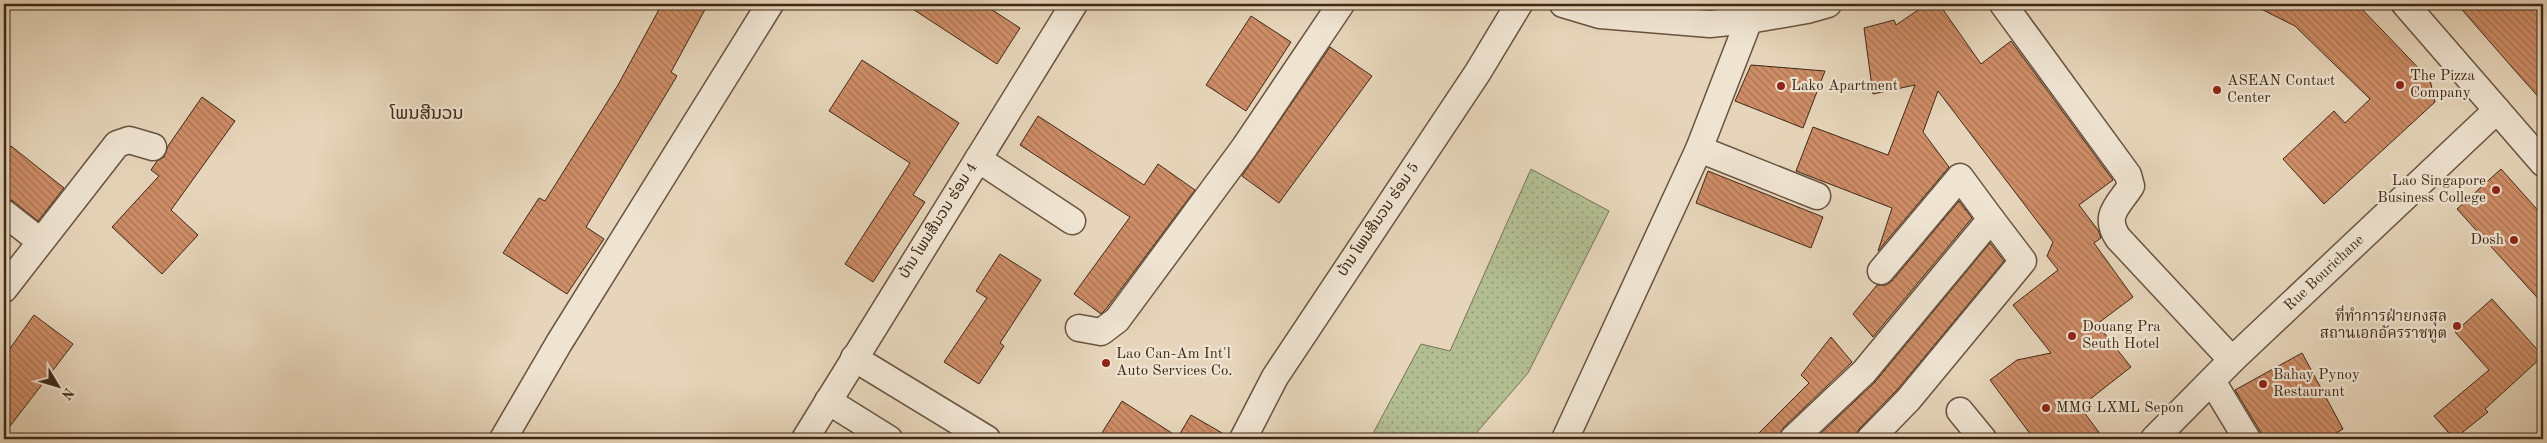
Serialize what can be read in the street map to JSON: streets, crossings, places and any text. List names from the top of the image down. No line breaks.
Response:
{"streets":{"street":["ບ້ານ ໂພນສີນວນ ຮ່ອມ 5","ບ້ານ ໂພນສີນວນ ຮ່ອມ 4","Rue Bourichane"]},"districts":["ໂພນສີນວນ"],"places":["The Pizza Company","Lako Apartment","ASEAN Contact Center","Lao Singapore Business College","Dosh","ที่ทำการฝ่ายกงสุล สถานเอกอัครราชทูต","Douang Pra Seuth Hotel","Lao Can-Am Int'l Auto Services Co.","Bahay Pynoy Restaurant","MMG LXML Sepon"],"north":"bottom right"}
